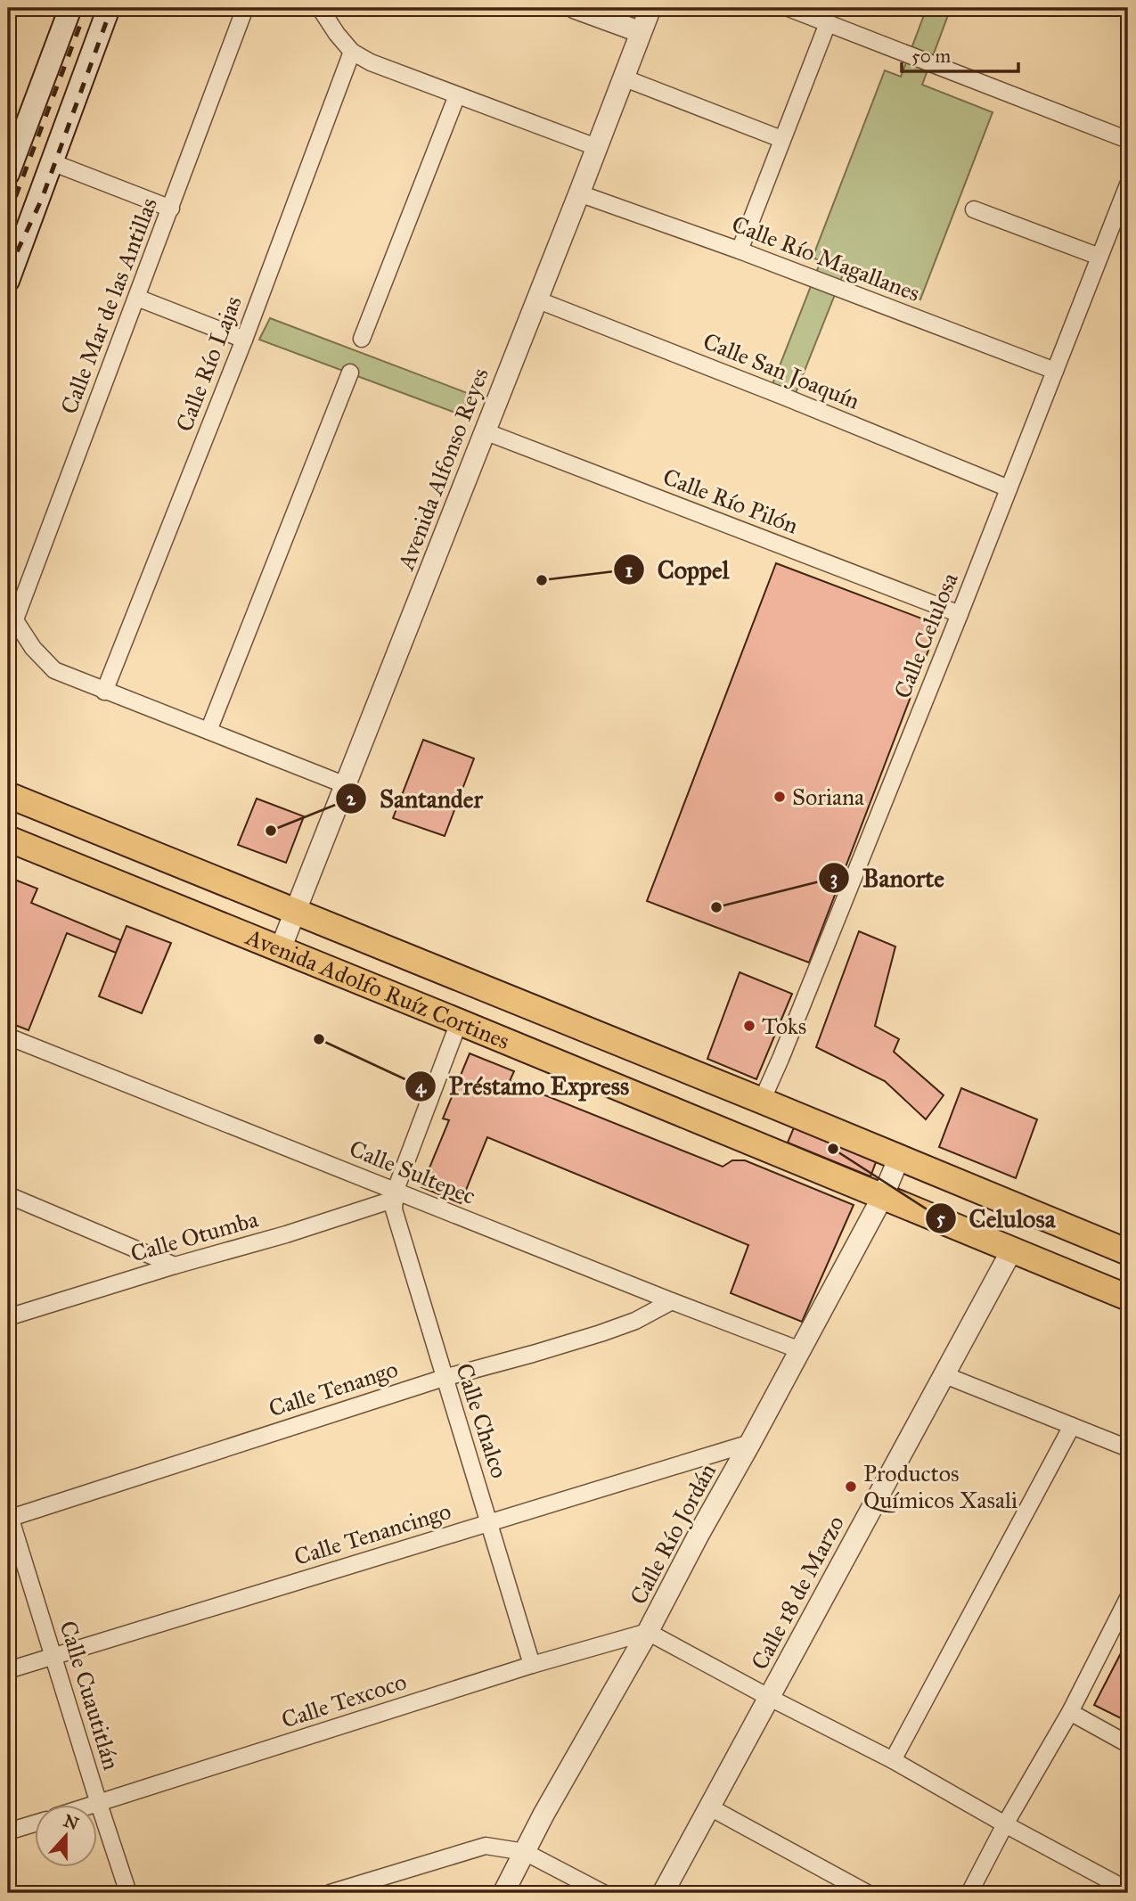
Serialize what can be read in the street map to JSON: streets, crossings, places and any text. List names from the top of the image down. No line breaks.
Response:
{"streets":{"main road":["Avenida Adolfo Ruíz Cortines"],"street":["Calle Río Magallanes","Calle Mar de las Antillas","Calle Río Lajas","Calle San Joaquín","Avenida Alfonso Reyes","Calle Río Pilón","Calle Celulosa","Calle Sultepec","Calle Otumba","Calle Tenango","Calle Chalco","Calle Tenancingo","Calle Río Jordán","Calle 18 de Marzo","Calle Cuautitlán","Calle Texcoco"]},"crossings":[["Calle Río Magallanes","Avenida Alfonso Reyes"],["Calle Río Magallanes","Calle Celulosa"],["Calle San Joaquín","Avenida Alfonso Reyes"],["Calle San Joaquín","Calle Celulosa"],["Avenida Alfonso Reyes","Calle Río Pilón"],["Avenida Alfonso Reyes","Avenida Adolfo Ruíz Cortines"],["Calle Río Pilón","Calle Celulosa"],["Calle Celulosa","Avenida Adolfo Ruíz Cortines"],["Avenida Adolfo Ruíz Cortines","Calle Río Jordán"],["Avenida Adolfo Ruíz Cortines","Calle 18 de Marzo"],["Calle Sultepec","Calle Otumba"],["Calle Sultepec","Calle Tenango"],["Calle Sultepec","Calle Chalco"],["Calle Sultepec","Calle Río Jordán"],["Calle Otumba","Calle Chalco"],["Calle Tenango","Calle Chalco"],["Calle Tenango","Calle Cuautitlán"],["Calle Chalco","Calle Tenancingo"],["Calle Chalco","Calle Texcoco"],["Calle Tenancingo","Calle Río Jordán"],["Calle Tenancingo","Calle Cuautitlán"],["Calle Río Jordán","Calle Texcoco"],["Calle Cuautitlán","Calle Texcoco"]],"places":["Coppel","Soriana","Santander","Banorte","Toks","Préstamo Express","Celulosa","Productos Químicos Xasali"],"scale_bar":"50 m","north":"top"}
